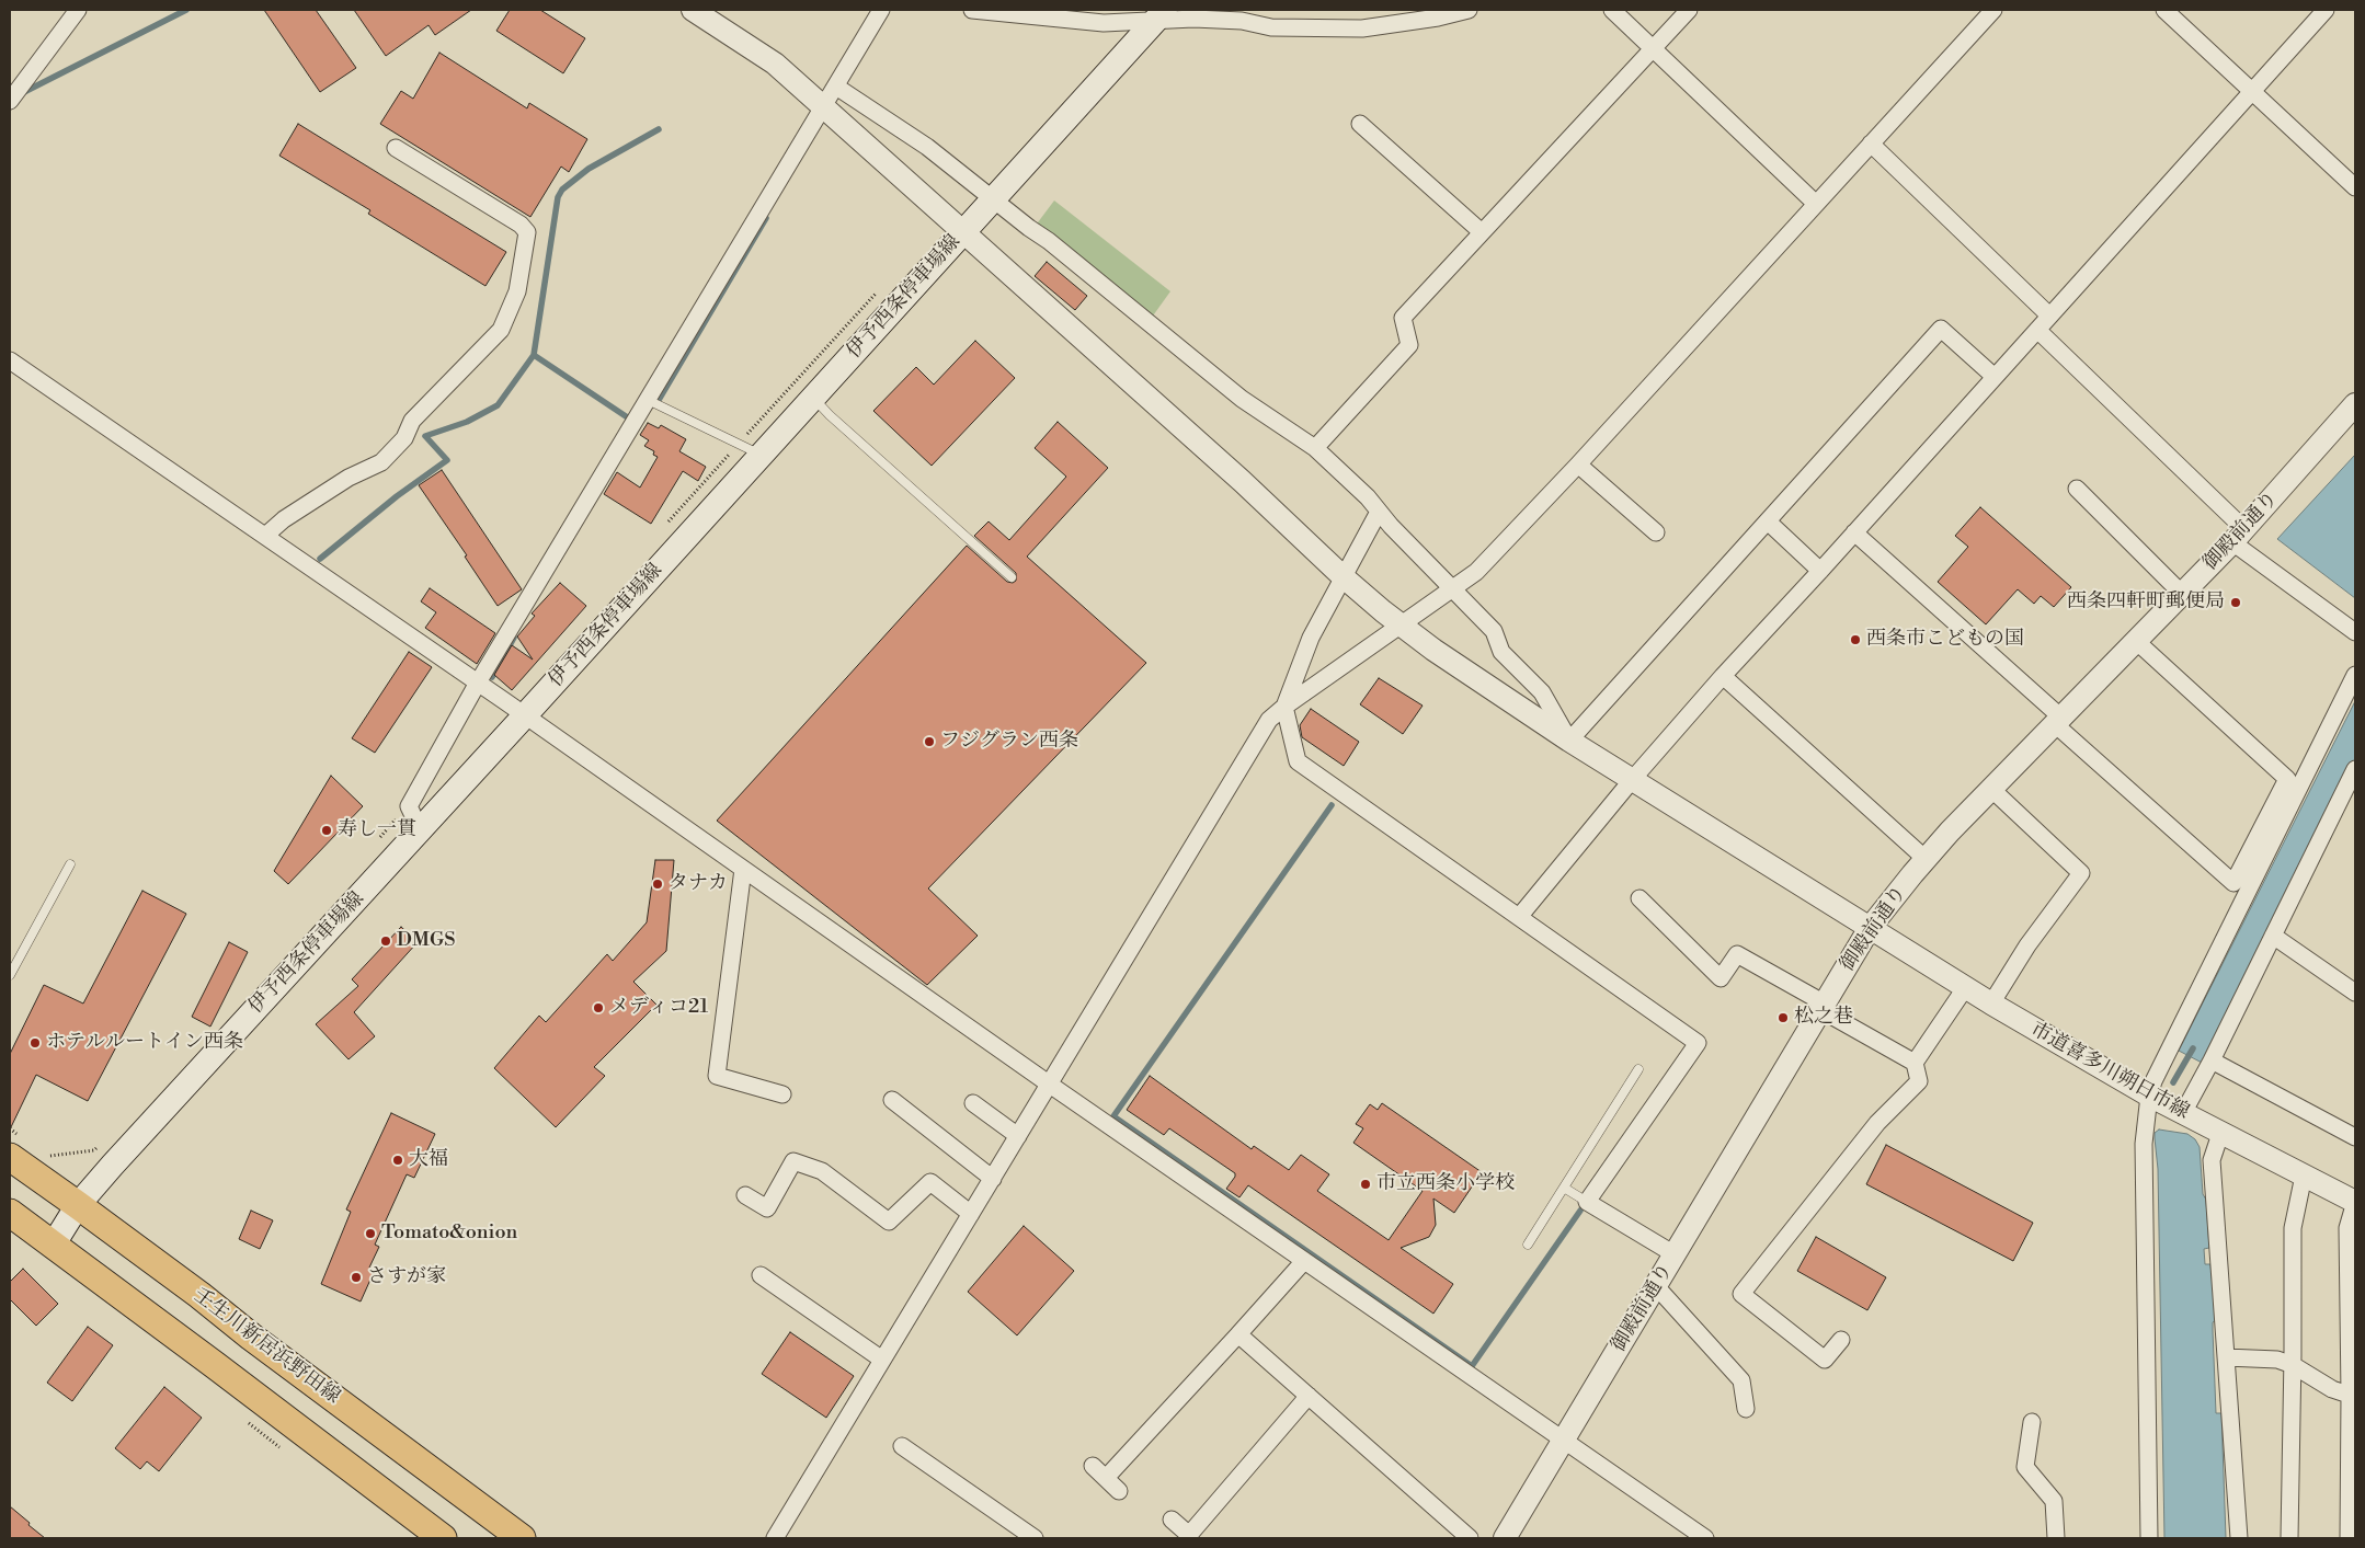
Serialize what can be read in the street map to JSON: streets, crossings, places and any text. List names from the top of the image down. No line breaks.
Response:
{"streets":{"main road":["伊予西条停車場線","壬生川新居浜野田線"],"street":["御殿前通り","市道喜多川朔日市線"]},"crossings":[["伊予西条停車場線","市道喜多川朔日市線"],["伊予西条停車場線","壬生川新居浜野田線"],["御殿前通り","市道喜多川朔日市線"]],"places":["西条四軒町郵便局","西条市こどもの国","フジグラン西条","寿し一貫","タナカ","DMGS","メディコ21","松之巷","ホテルルートイン西条","大福","市立西条小学校","Tomato&onion","さすが家"]}
